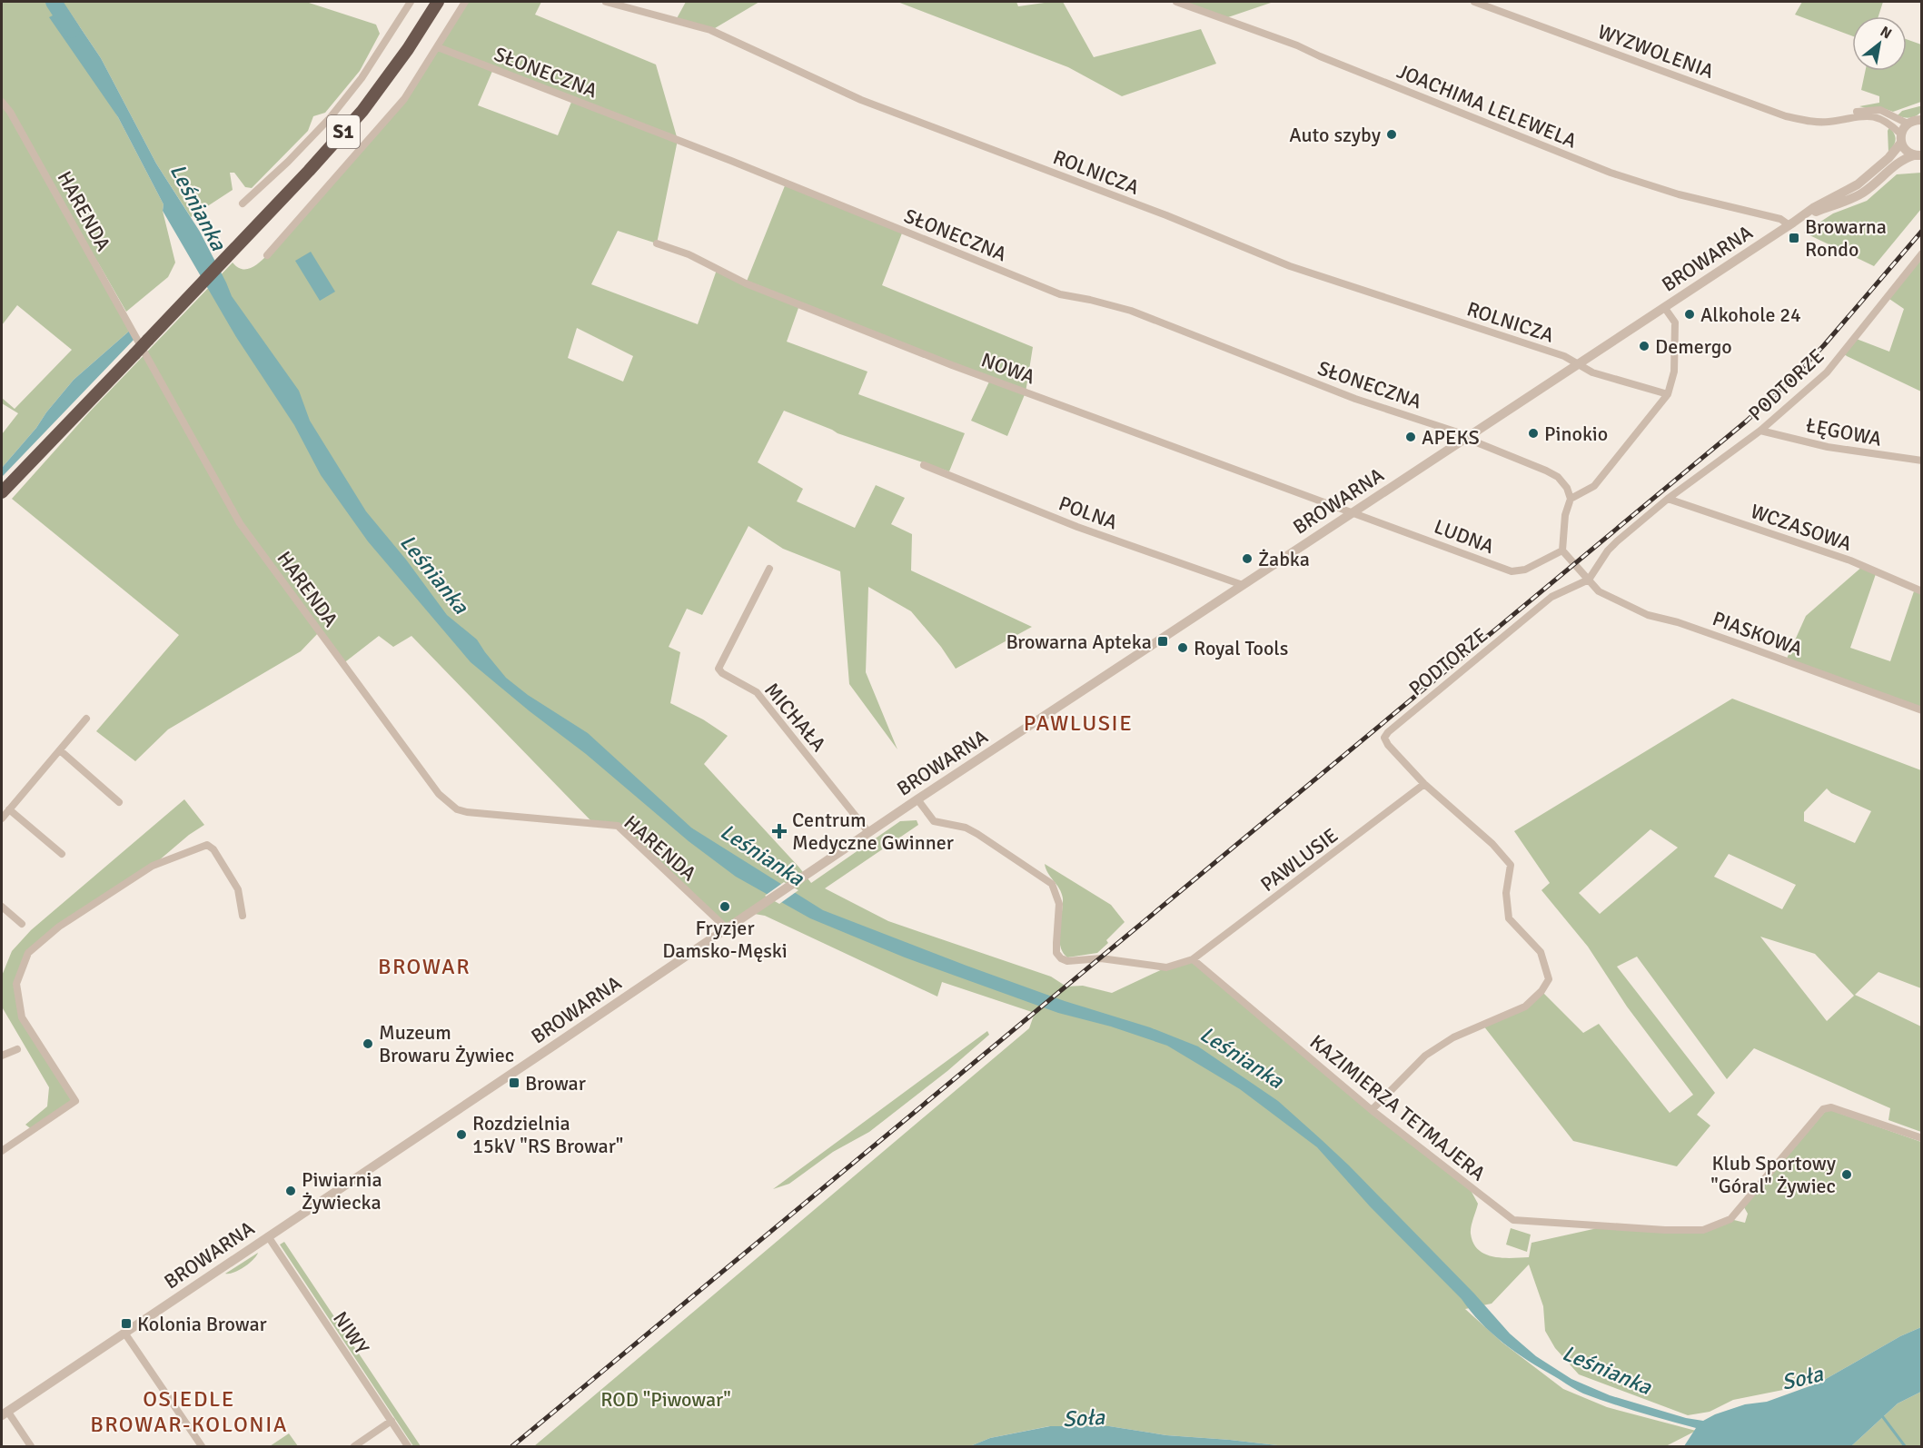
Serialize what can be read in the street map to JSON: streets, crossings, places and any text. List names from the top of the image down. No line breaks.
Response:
{"streets":{"highway":["S1"],"street":["WYZWOLENIA","SŁONECZNA","JOACHIMA LELEWELA","ROLNICZA","HARENDA","BROWARNA","NOWA","PODTORZE","ŁĘGOWA","POLNA","WCZASOWA","LUDNA","PIASKOWA","MICHAŁA","PAWLUSIE","KAZIMIERZA TETMAJERA","NIWY"]},"crossings":[["WYZWOLENIA","BROWARNA"],["SŁONECZNA","BROWARNA"],["JOACHIMA LELEWELA","BROWARNA"],["ROLNICZA","BROWARNA"],["HARENDA","BROWARNA"],["BROWARNA","NOWA"],["BROWARNA","POLNA"],["BROWARNA","LUDNA"],["BROWARNA","MICHAŁA"],["BROWARNA","NIWY"],["NOWA","LUDNA"],["PODTORZE","ŁĘGOWA"],["PODTORZE","WCZASOWA"],["PODTORZE","PIASKOWA"],["PODTORZE","PAWLUSIE"],["PODTORZE","KAZIMIERZA TETMAJERA"],["PAWLUSIE","KAZIMIERZA TETMAJERA"]],"districts":["PAWLUSIE","BROWAR","OSIEDLE BROWAR-KOLONIA"],"water":["Leśnianka","Soła"],"parks":["ROD \"Piwowar\""],"places":{"other":["Auto szyby","Alkohole 24","Demergo","Pinokio","APEKS","Żabka","Royal Tools","Fryzjer Damsko-Męski","Muzeum Browaru Żywiec","Rozdzielnia 15kV \"RS Browar\"","Klub Sportowy \"Góral\" Żywiec","Piwiarnia Żywiecka"],"transit":["Browarna Rondo","Browarna Apteka","Browar","Kolonia Browar"],"health":["Centrum Medyczne Gwinner"]},"north":"top right"}
